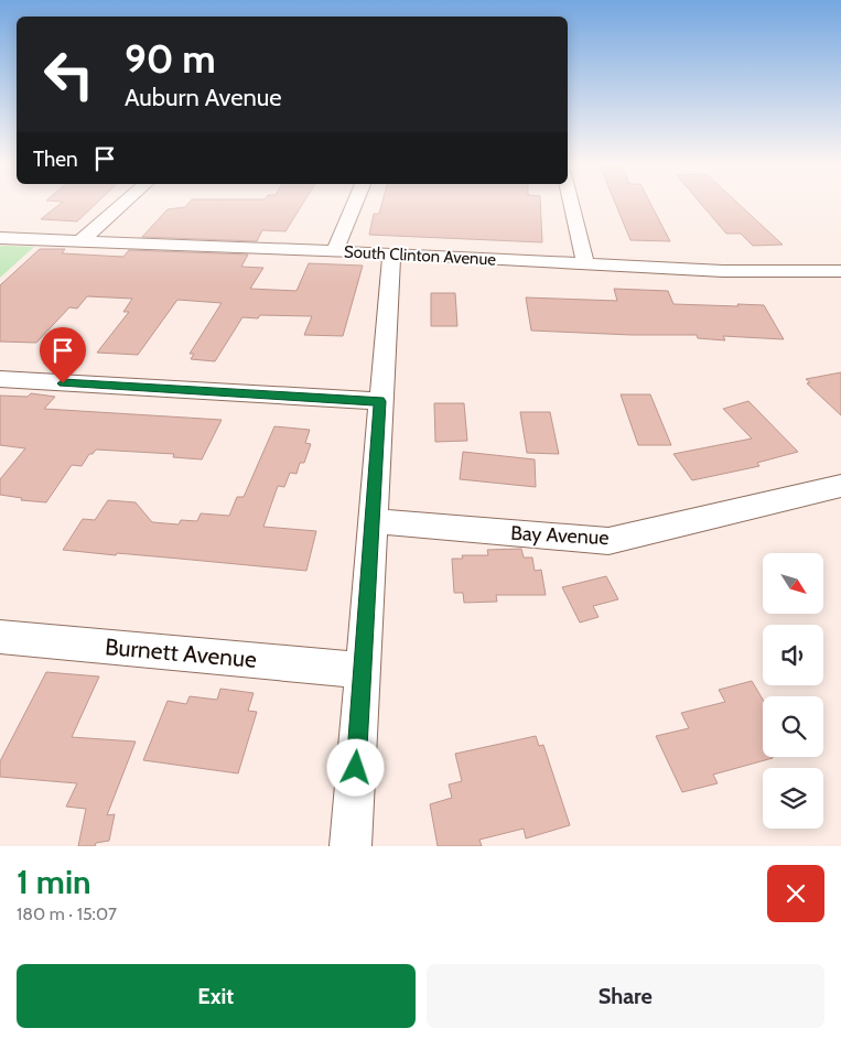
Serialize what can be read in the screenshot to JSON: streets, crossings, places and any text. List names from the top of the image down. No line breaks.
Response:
{"streets":{"street":["South Clinton Avenue","Bay Avenue","Burnett Avenue"]},"north":"bottom right","page":{"turn":["90 m","Auburn Avenue"],"then":"Then","heading":["1 min","180 m · 15:07"],"buttons":["Exit","Share"]}}
